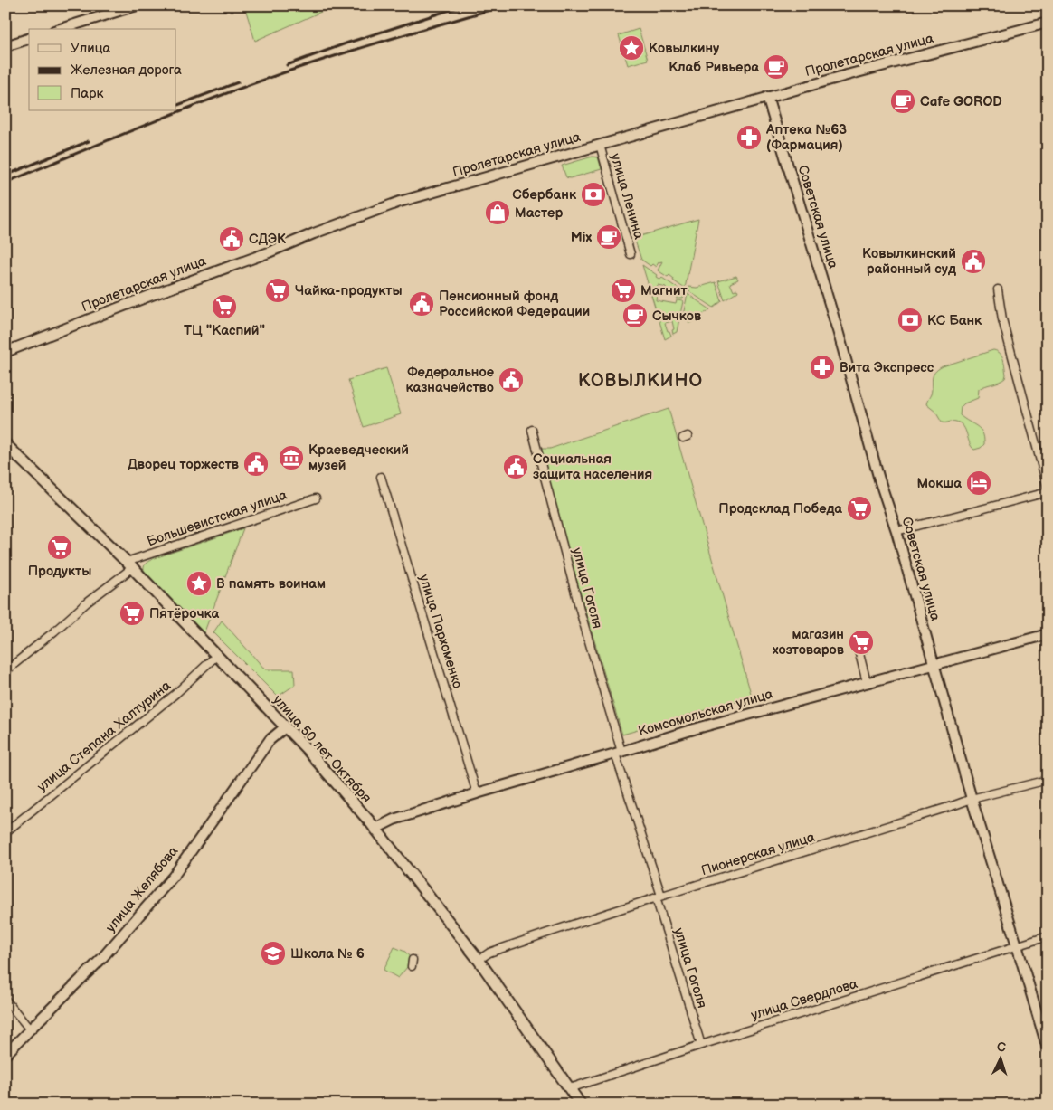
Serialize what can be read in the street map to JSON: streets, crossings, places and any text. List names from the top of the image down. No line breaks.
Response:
{"streets":{"main road":["улица 50 лет Октября"],"street":["Пролетарская улица","улица Ленина","Советская улица","Большевистская улица","улица Гоголя","улица Пархоменко","Комсомольская улица","улица Степана Халтурина","Пионерская улица","улица Желябова","улица Свердлова"]},"crossings":[["Пролетарская улица","улица Ленина"],["Пролетарская улица","Советская улица"],["Советская улица","Комсомольская улица"],["Советская улица","Пионерская улица"],["Советская улица","улица Свердлова"],["Большевистская улица","улица 50 лет Октября"],["улица Гоголя","Комсомольская улица"],["улица Гоголя","Пионерская улица"],["улица Гоголя","улица Свердлова"],["улица Пархоменко","Комсомольская улица"],["Комсомольская улица","улица 50 лет Октября"],["улица Степана Халтурина","улица 50 лет Октября"],["улица 50 лет Октября","Пионерская улица"],["улица 50 лет Октября","улица Желябова"],["улица 50 лет Октября","улица Свердлова"]],"districts":["КОВЫЛКИНО"],"places":{"place":["Ковылкину","В память воинам"],"cafe":["Клаб Ривьера","Cafe GOROD","Mix","Сычков"],"pharmacy":["Аптека №63 (Фармация)","Вита Экспресс"],"bank":["Сбербанк","КС Банк"],"shop":["Мастер"],"public building":["СДЭК","Ковылкинский районный суд","Пенсионный фонд Российской Федерации","Федеральное казначейство","Дворец торжеств","Социальная защита населения"],"supermarket":["Чайка-продукты","Магнит","ТЦ \"Каспий\"","Продсклад Победа","Продукты","Пятёрочка","магазин хозтоваров"],"museum":["Краеведческий музей"],"hotel":["Мокша"],"school or university":["Школа № 6"]},"legend":["Улица","Железная дорога","Парк"],"north":"top"}
